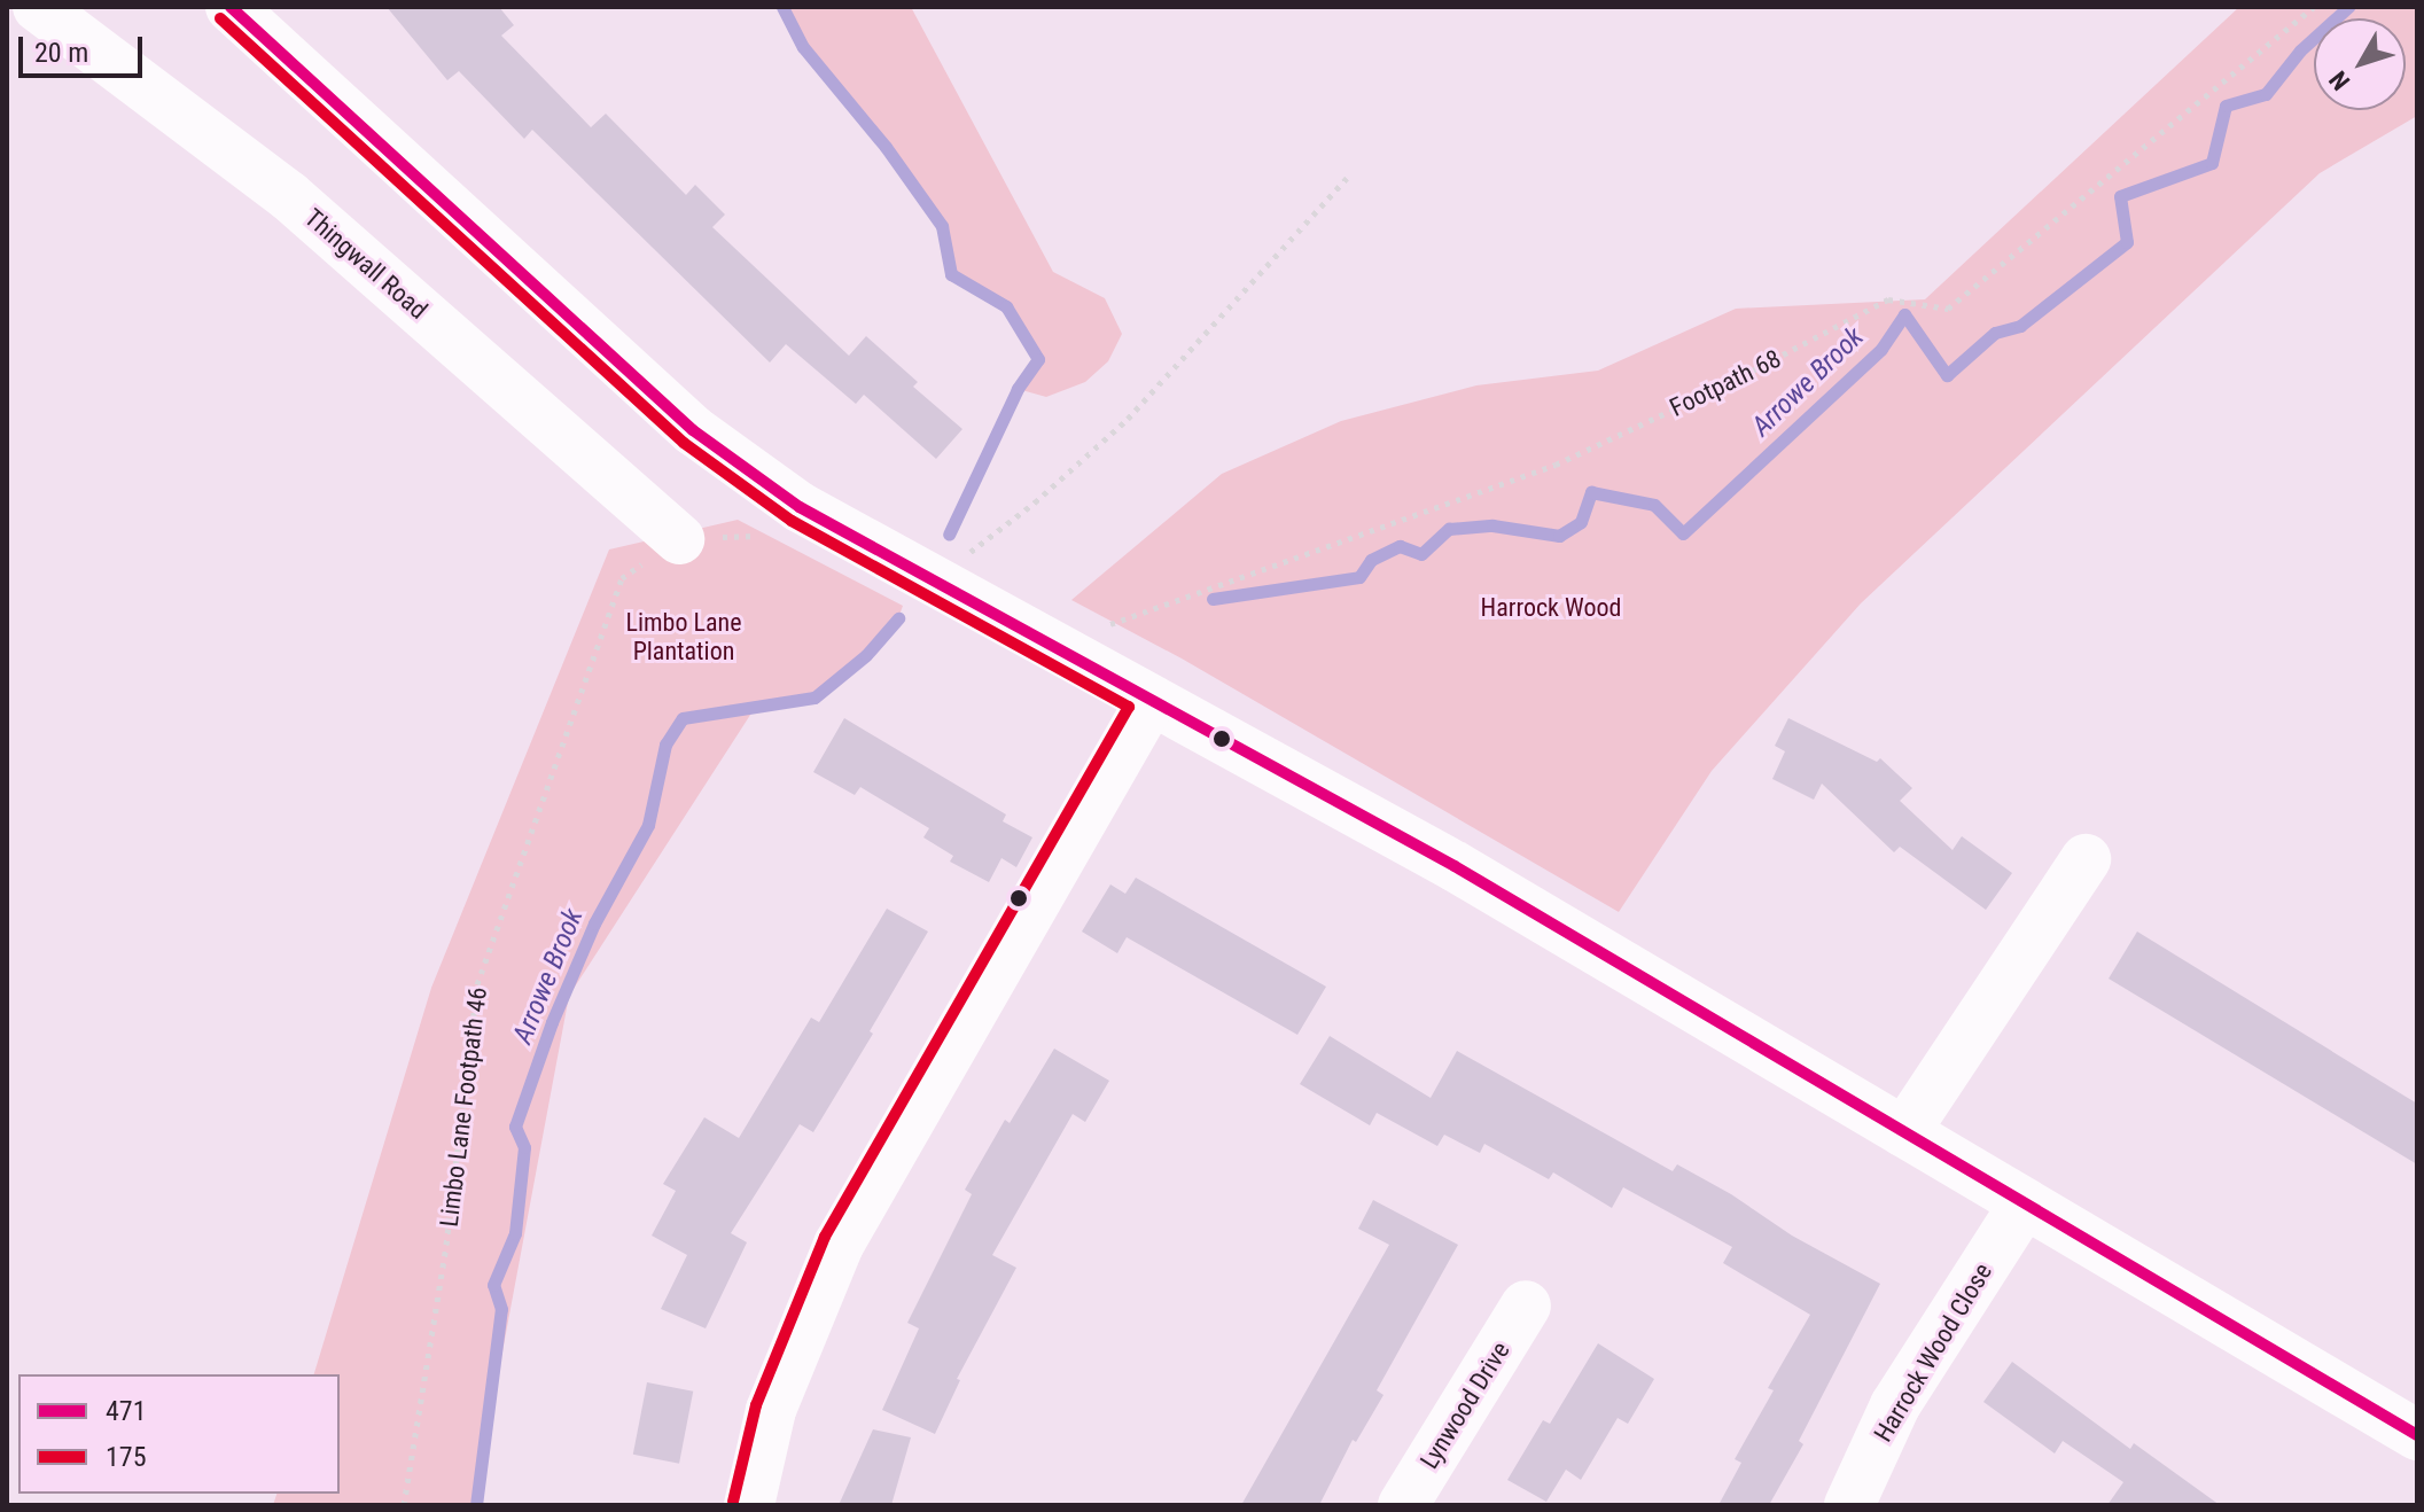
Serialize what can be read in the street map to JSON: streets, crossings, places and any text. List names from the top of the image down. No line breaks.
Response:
{"streets":{"street":["Thingwall Road","Harrock Wood Close","Lynwood Drive"],"path":["Footpath 68","Limbo Lane Footpath 46"]},"crossings":[["Thingwall Road","Limbo Lane Footpath 46"]],"water":["Arrowe Brook"],"parks":["Harrock Wood","Limbo Lane Plantation"],"lines":["transit line 471","transit line 175"],"legend":["471","175"],"scale_bar":"20 m","north":"bottom left"}
